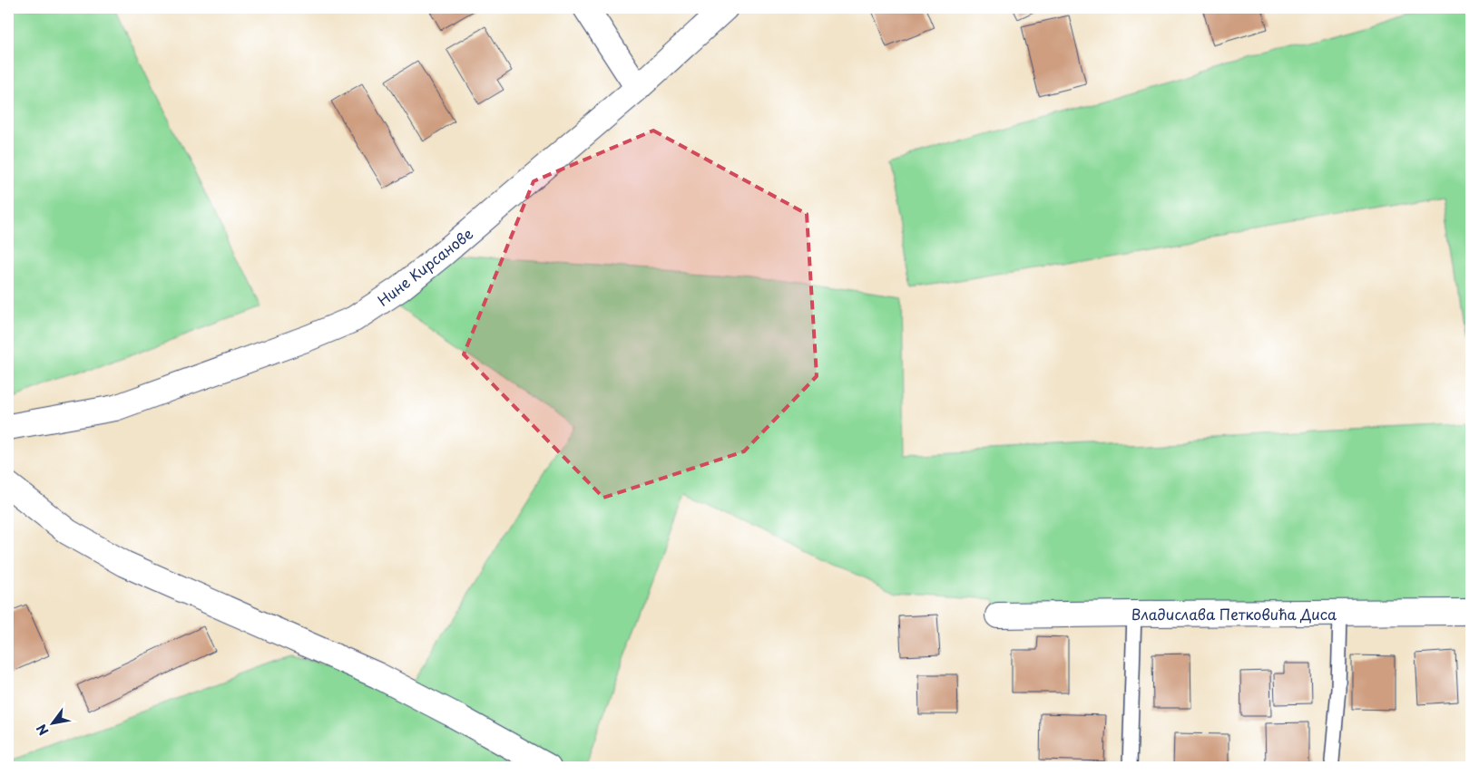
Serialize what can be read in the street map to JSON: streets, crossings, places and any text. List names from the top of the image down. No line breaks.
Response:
{"streets":{"street":["Нине Кирсанове","Владислава Петковића Диса"]},"north":"bottom left"}
